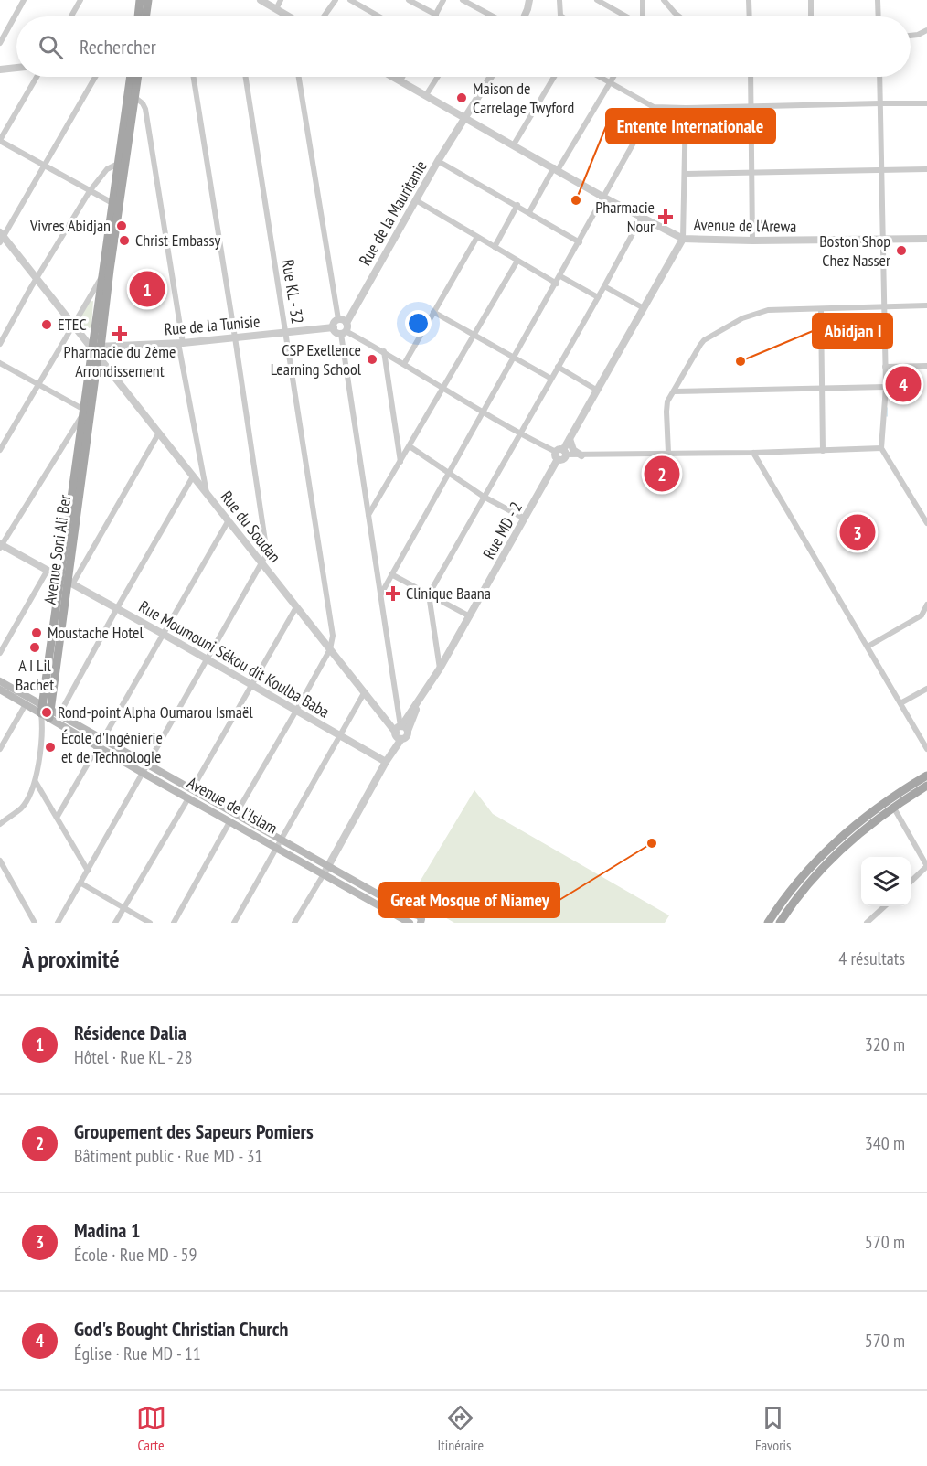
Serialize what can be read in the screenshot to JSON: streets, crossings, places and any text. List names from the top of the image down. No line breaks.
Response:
{"streets":{"main road":["Avenue Soni Ali Ber","Avenue de l'Islam"],"street":["Rue de la Mauritanie","Avenue de l'Arewa","Rue KL - 32","Rue de la Tunisie","Rue du Soudan","Rue MD - 2","Rue Moumouni Sékou dit Koulba Baba"]},"crossings":[["Rue de la Mauritanie","Avenue de l'Arewa"],["Rue de la Mauritanie","Rue de la Tunisie"],["Avenue de l'Arewa","Rue MD - 2"],["Rue KL - 32","Rue de la Tunisie"],["Rue KL - 32","Rue du Soudan"],["Rue de la Tunisie","Rue du Soudan"],["Rue du Soudan","Rue MD - 2"],["Rue MD - 2","Rue Moumouni Sékou dit Koulba Baba"],["Rue MD - 2","Avenue de l'Islam"],["Avenue Soni Ali Ber","Rue Moumouni Sékou dit Koulba Baba"],["Avenue Soni Ali Ber","Avenue de l'Islam"]],"places":{"other":["Maison de Carrelage Twyford","Entente Internationale","Vivres Abidjan","Christ Embassy","Boston Shop Chez Nasser","ETEC","CSP Exellence Learning School","Abidjan I","Moustache Hotel","A I Lil Bachet","Rond-point Alpha Oumarou Ismaël","École d'Ingénierie et de Technologie","Great Mosque of Niamey"],"health":["Pharmacie Nour","Pharmacie du 2ème Arrondissement","Clinique Baana"]},"page":{"search":"Rechercher","pins":["1","4","2","3"],"heading":["À proximité","4 résultats"],"list":[{"mark":"1","name":"Résidence Dalia","note":"Hôtel · Rue KL - 28","value":"320 m"},{"mark":"2","name":"Groupement des Sapeurs Pomiers","note":"Bâtiment public · Rue MD - 31","value":"340 m"},{"mark":"3","name":"Madina 1","note":"École · Rue MD - 59","value":"570 m"},{"mark":"4","name":"God's Bought Christian Church","note":"Église · Rue MD - 11","value":"570 m"}],"nav":["Carte","Itinéraire","Favoris"]}}
